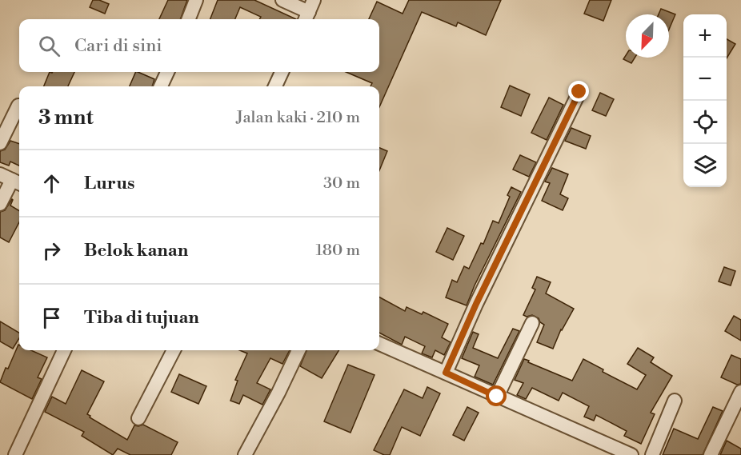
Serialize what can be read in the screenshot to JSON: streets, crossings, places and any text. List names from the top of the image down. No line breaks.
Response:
{"north":"bottom left","page":{"map_buttons":["+","−"],"search":"Cari di sini","heading":["3 mnt","Jalan kaki · 210 m"],"list":[["Lurus","30 m"],["Belok kanan","180 m"],"Tiba di tujuan"]}}
